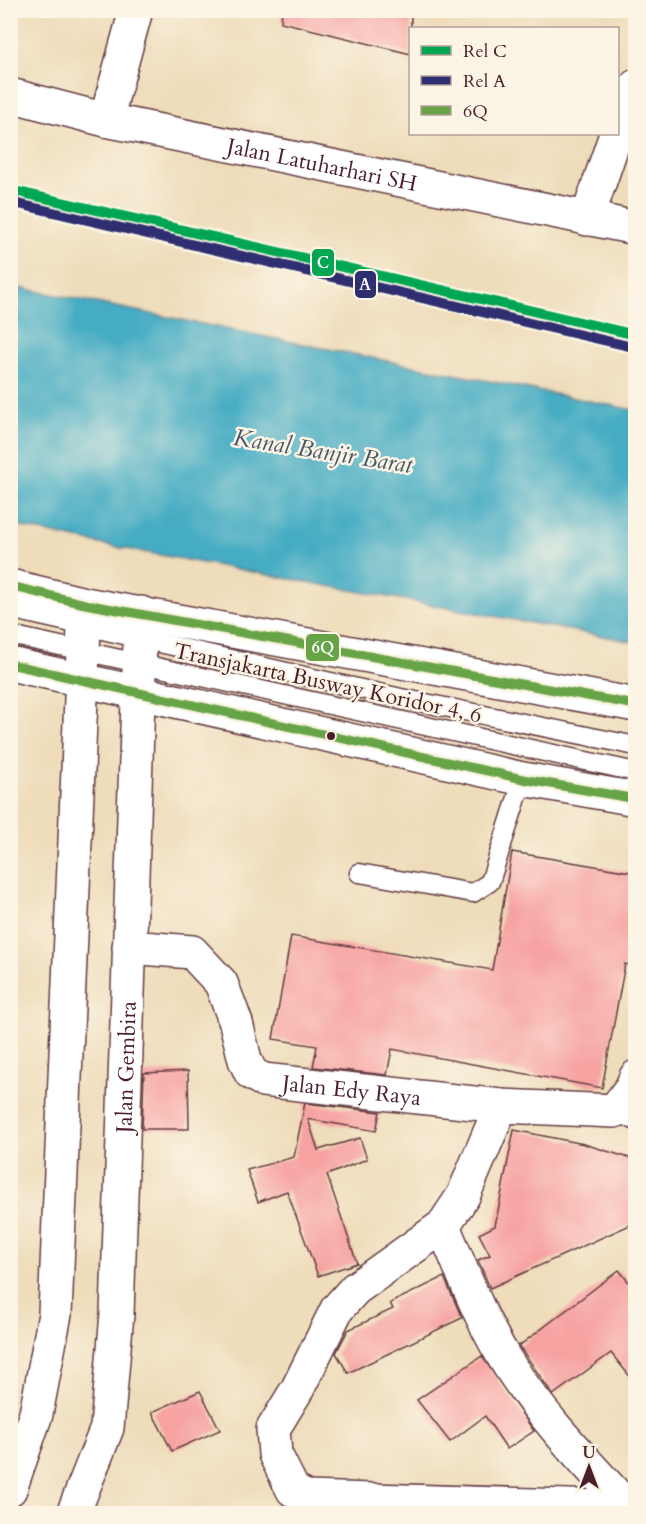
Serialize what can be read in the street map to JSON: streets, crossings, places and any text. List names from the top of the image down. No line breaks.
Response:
{"streets":{"main road":["Jalan Latuharhari SH","Jalan Gembira","Jalan Edy Raya"],"lane":["Transjakarta Busway Koridor 4, 6"]},"crossings":[["Transjakarta Busway Koridor 4, 6","Jalan Gembira"],["Jalan Gembira","Jalan Edy Raya"]],"water":["Kanal Banjir Barat"],"lines":["rail line C","rail line A","transit line 6Q"],"legend":["Rel C","Rel A","6Q"],"north":"top"}
